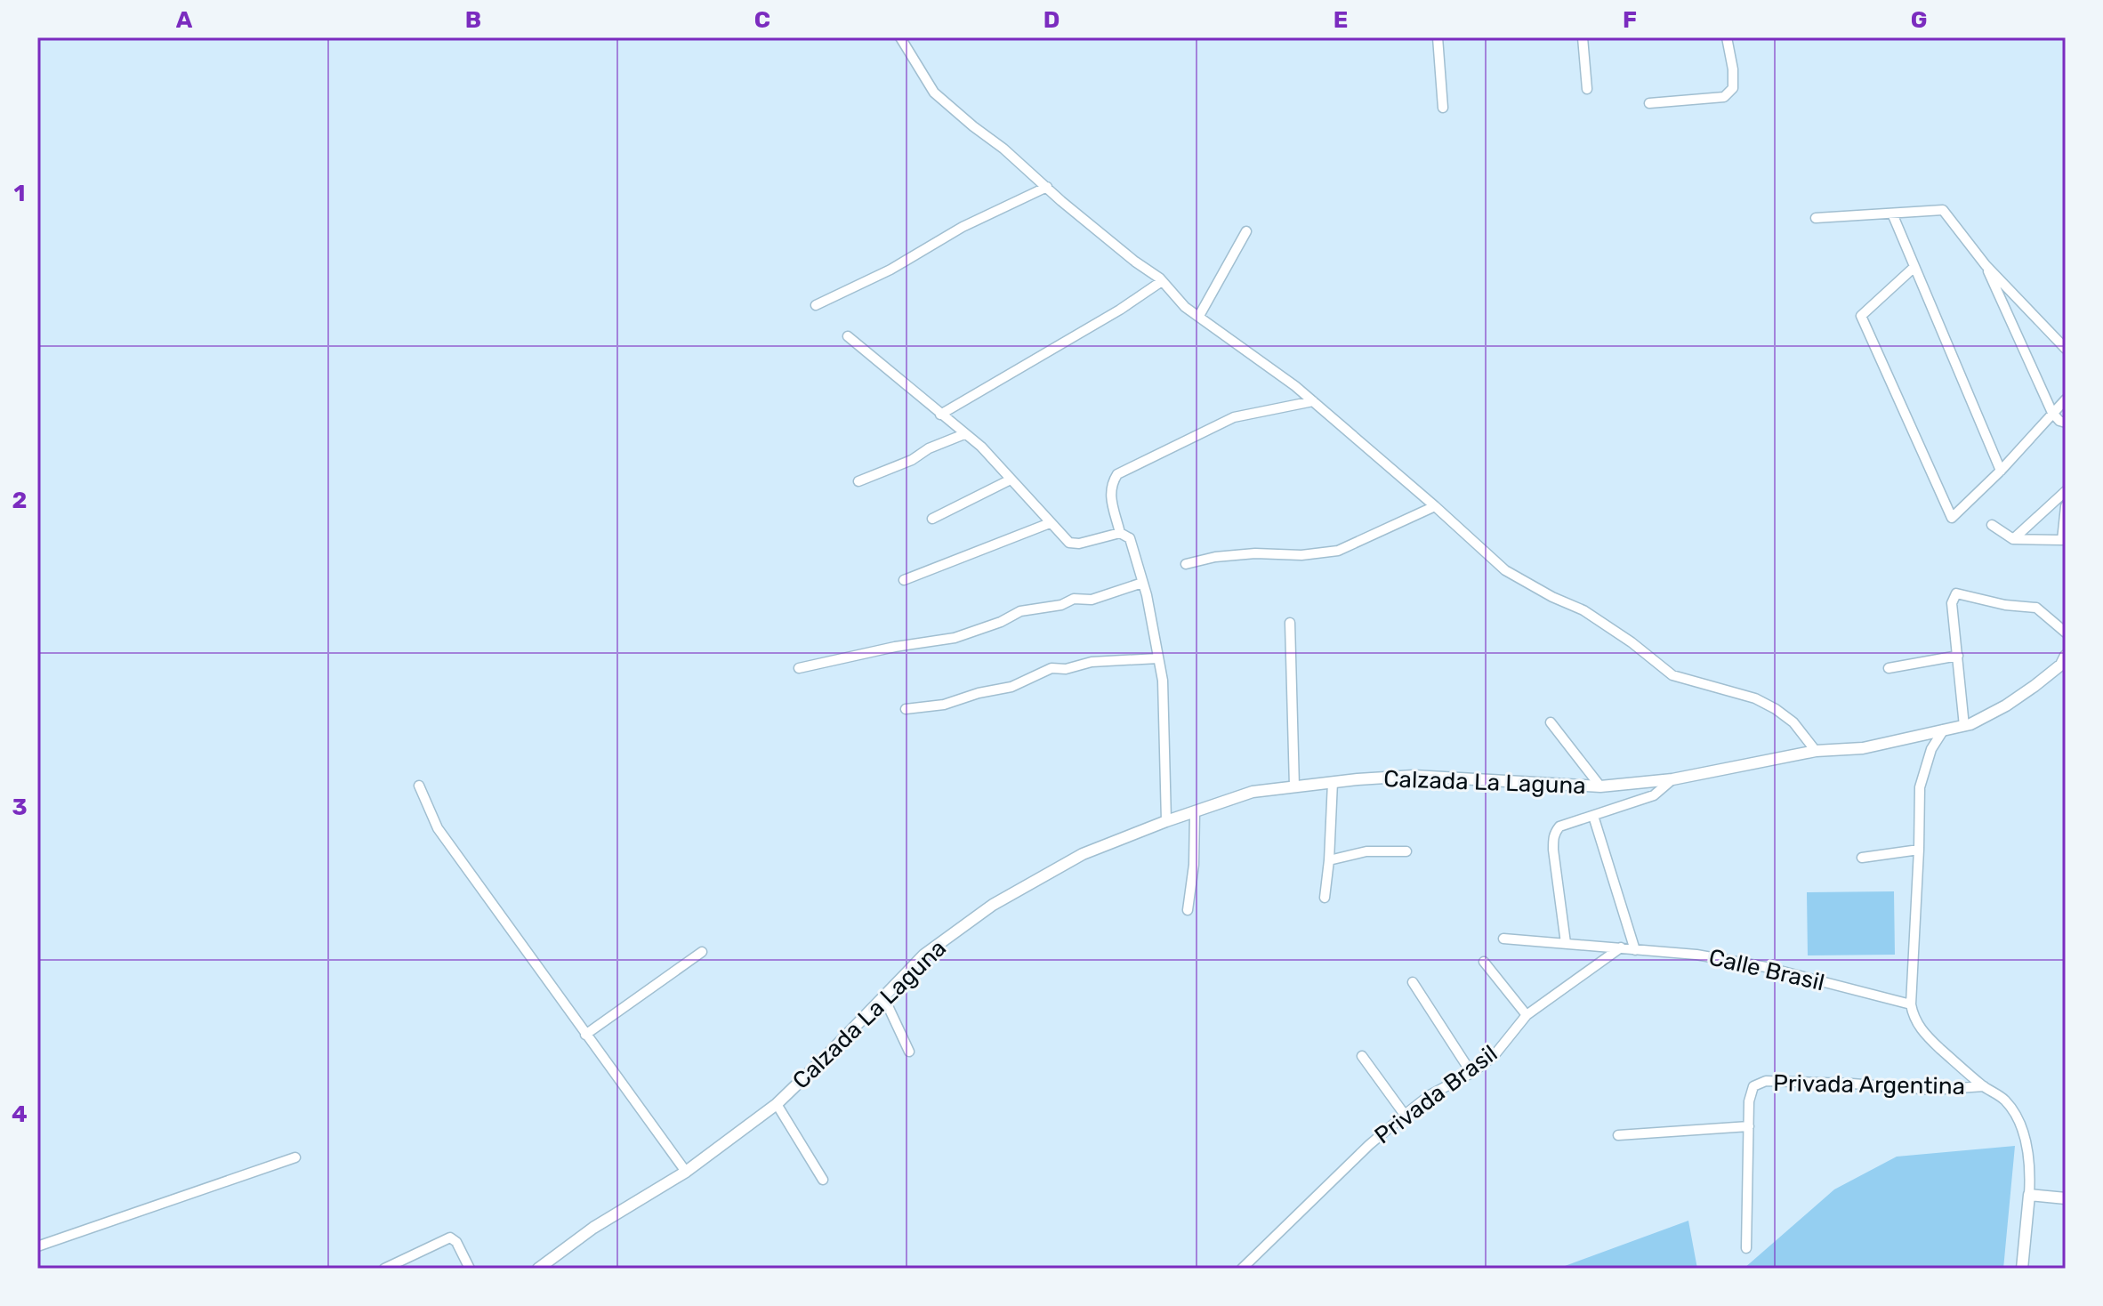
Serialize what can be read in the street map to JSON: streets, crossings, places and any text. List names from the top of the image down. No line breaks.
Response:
{"streets":{"street":["Calzada La Laguna","Calle Brasil","Privada Argentina","Privada Brasil"]},"crossings":[["Calle Brasil","Privada Brasil"]],"grid":{"columns":["A","B","C","D","E","F","G"],"rows":["1","2","3","4"]}}
